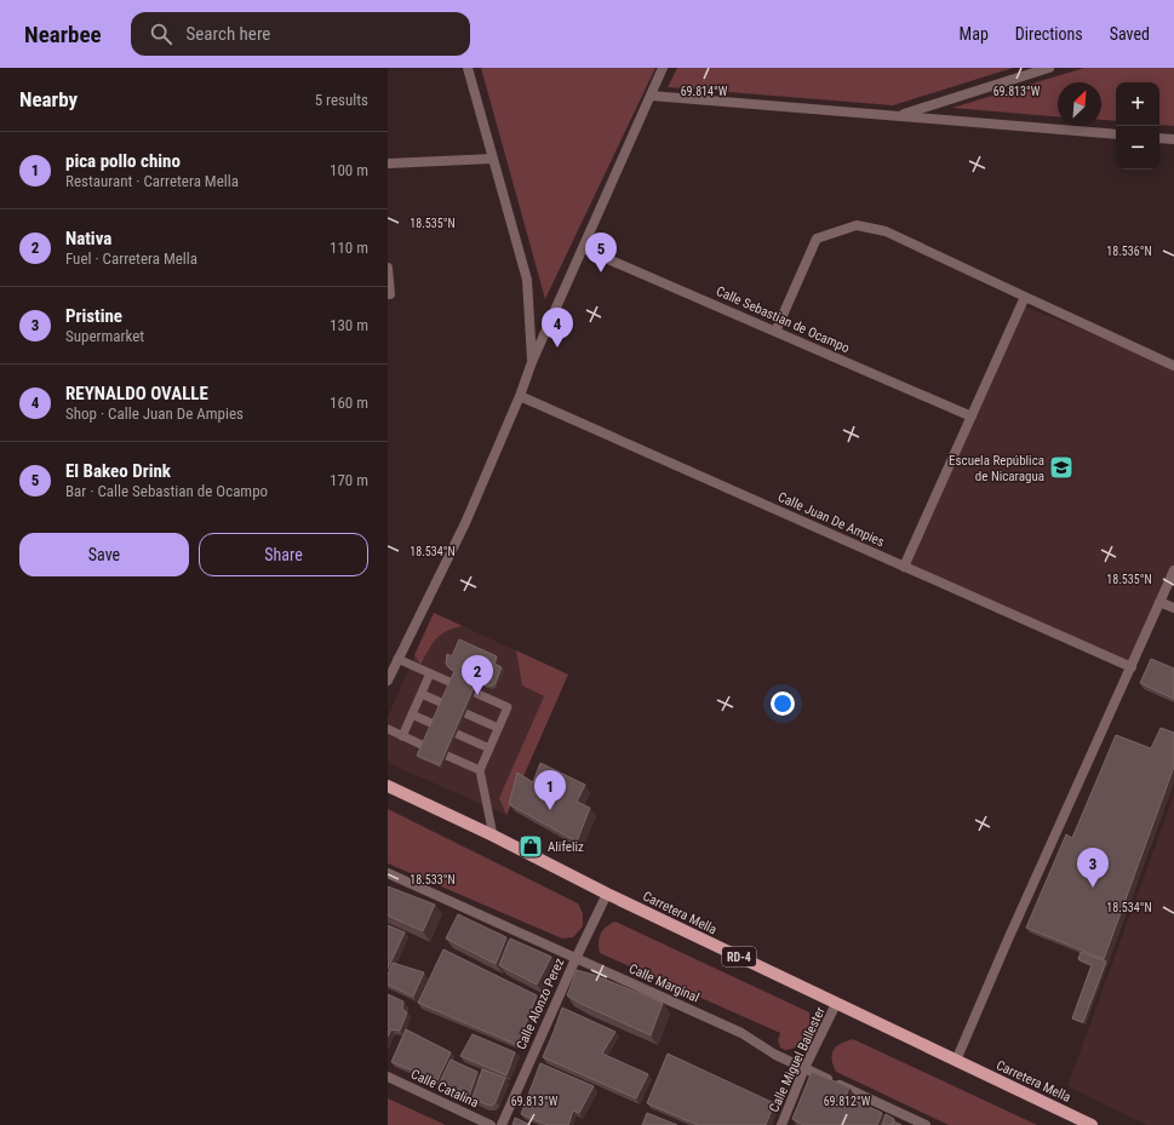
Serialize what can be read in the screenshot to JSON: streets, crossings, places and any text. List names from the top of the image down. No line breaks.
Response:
{"streets":{"main road":["Carretera Mella","RD-4"],"street":["Calle Sebastian de Ocampo","Calle Juan De Ampies","Calle Marginal","Calle Alonzo Perez","Calle Miguel Ballester","Calle Catalina"]},"crossings":[["Carretera Mella","Calle Alonzo Perez"],["Carretera Mella","Calle Miguel Ballester"],["Calle Marginal","Calle Alonzo Perez"],["Calle Marginal","Calle Miguel Ballester"]],"places":{"school or university":["Escuela República de Nicaragua"],"shop":["Alifeliz"]},"north":"top right","page":{"header":"Nearbee","search":"Search here","nav":["Map","Directions","Saved"],"heading":["Nearby","5 results"],"map_buttons":["+","−"],"list":[{"mark":"1","name":"pica pollo chino","note":"Restaurant · Carretera Mella","value":"100 m"},{"mark":"2","name":"Nativa","note":"Fuel · Carretera Mella","value":"110 m"},{"mark":"3","name":"Pristine","note":"Supermarket","value":"130 m"},{"mark":"4","name":"REYNALDO OVALLE","note":"Shop · Calle Juan De Ampies","value":"160 m"},{"mark":"5","name":"El Bakeo Drink","note":"Bar · Calle Sebastian de Ocampo","value":"170 m"}],"pins":["5","4","2","1","3"],"buttons":["Save","Share"]},"coordinates":["69.814°W","69.813°W","18.535°N","18.536°N","18.534°N","18.533°N","69.812°W"]}
